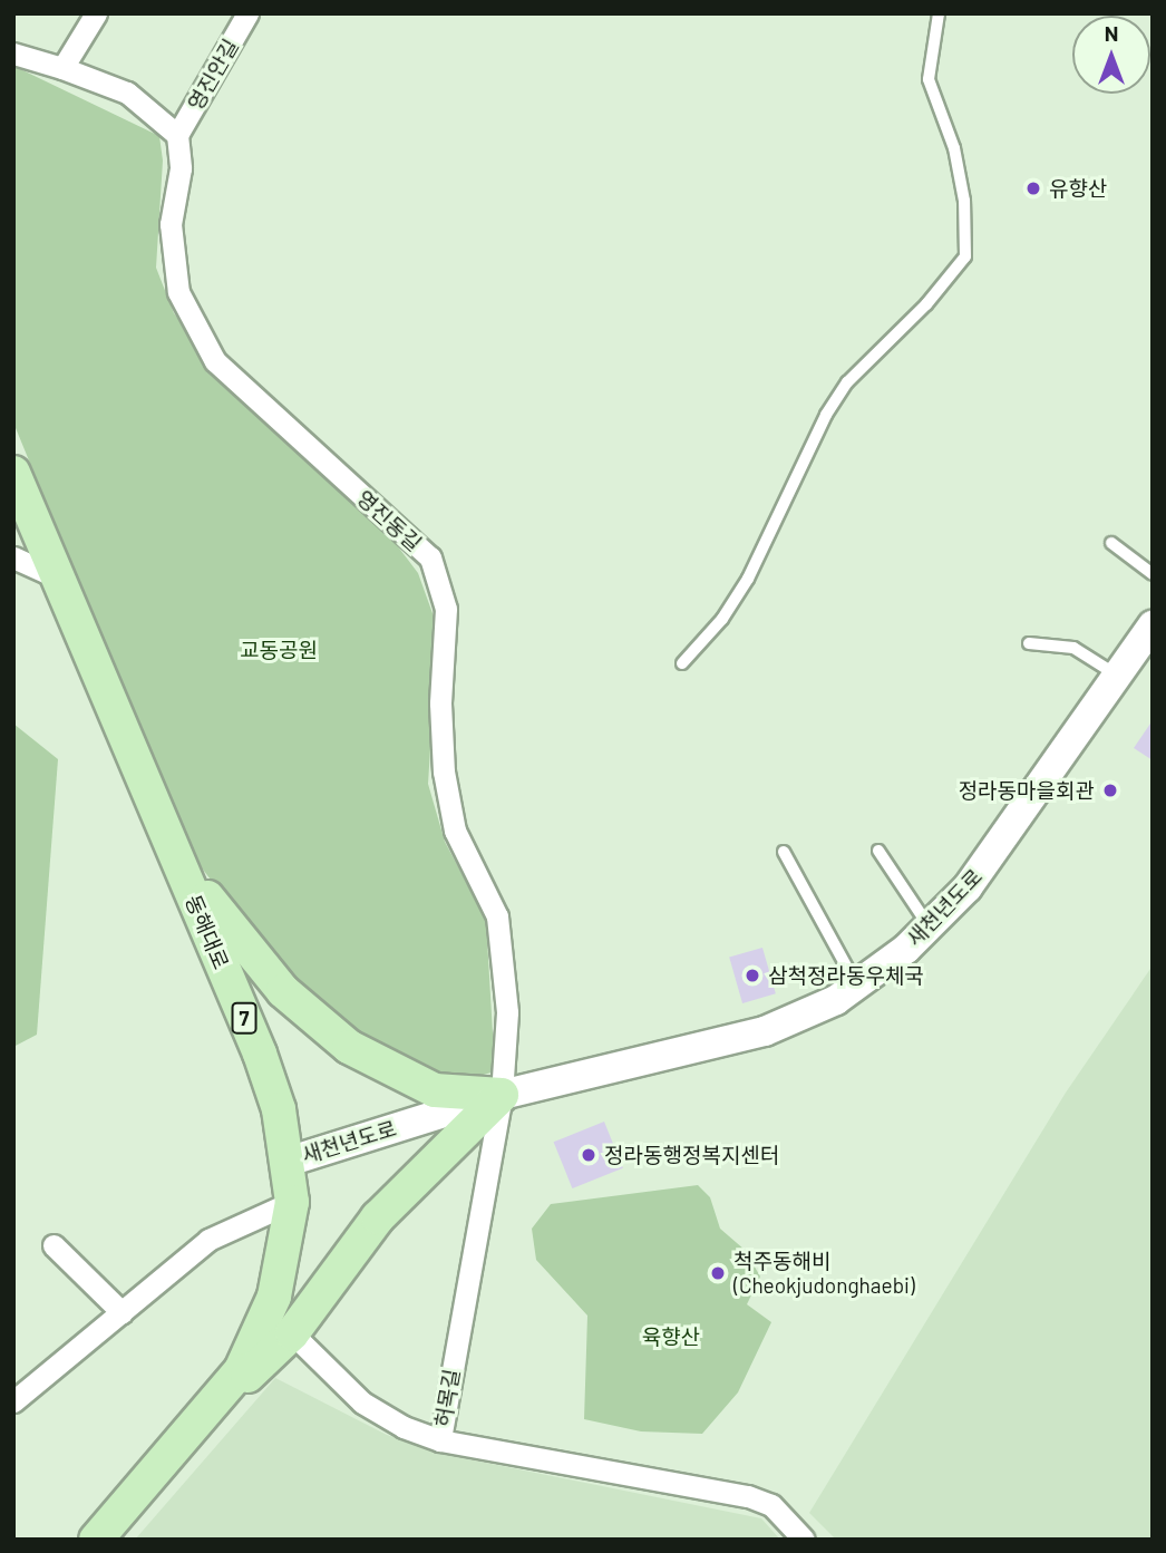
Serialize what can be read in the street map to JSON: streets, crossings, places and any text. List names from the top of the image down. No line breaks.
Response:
{"streets":{"main road":["동해대로","7"],"street":["영진안길","영진동길","새천년도로","허목길"]},"crossings":[["영진안길","영진동길"],["영진동길","새천년도로"],["영진동길","허목길"],["새천년도로","동해대로"],["새천년도로","허목길"]],"parks":["교동공원","육향산"],"places":["유향산","정라동마을회관","삼척정라동우체국","정라동행정복지센터","척주동해비 (Cheokjudonghaebi)"],"north":"top"}
